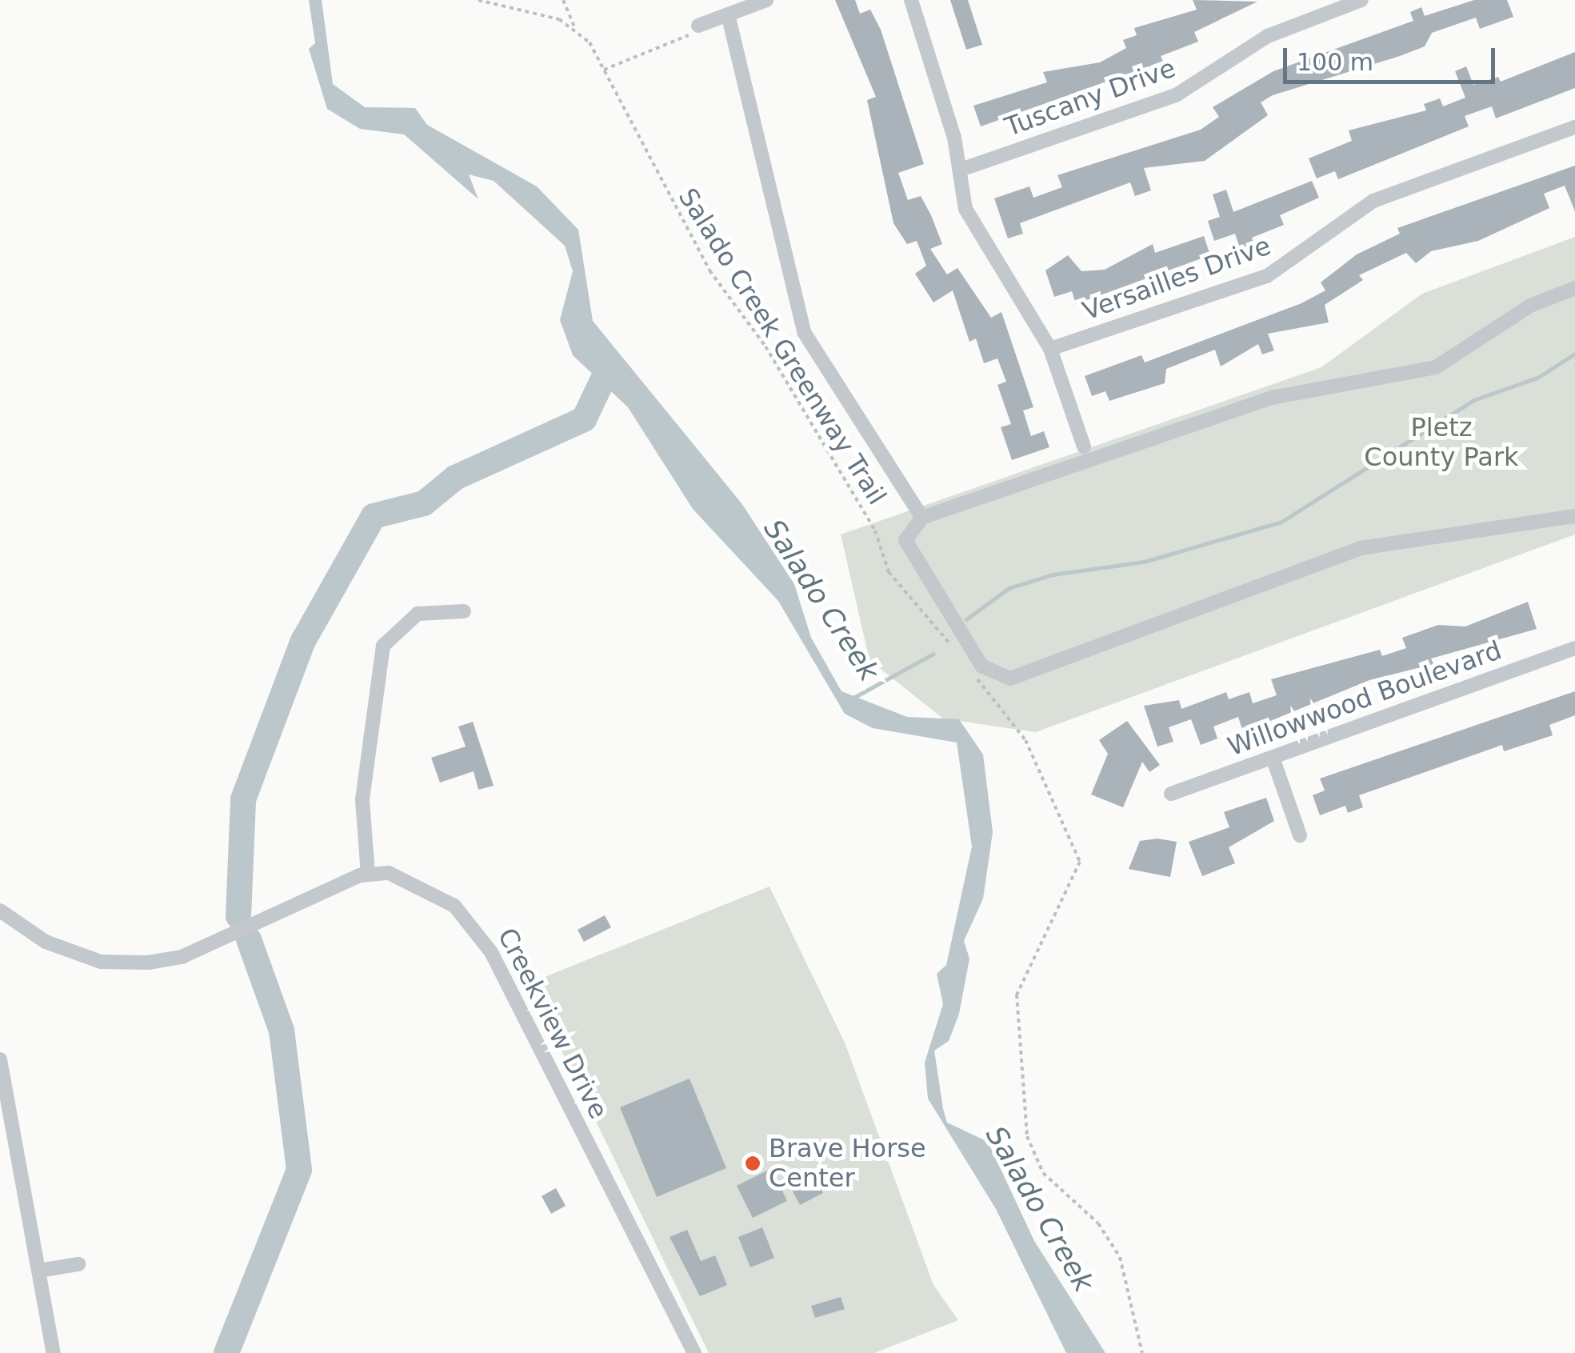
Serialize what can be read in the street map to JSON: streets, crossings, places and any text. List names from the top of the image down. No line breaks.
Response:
{"streets":{"street":["Tuscany Drive","Versailles Drive","Willowwood Boulevard","Creekview Drive"],"path":["Salado Creek Greenway Trail"]},"water":["Salado Creek"],"parks":["Pletz County Park"],"places":["Brave Horse Center"],"scale_bar":"100 m"}
